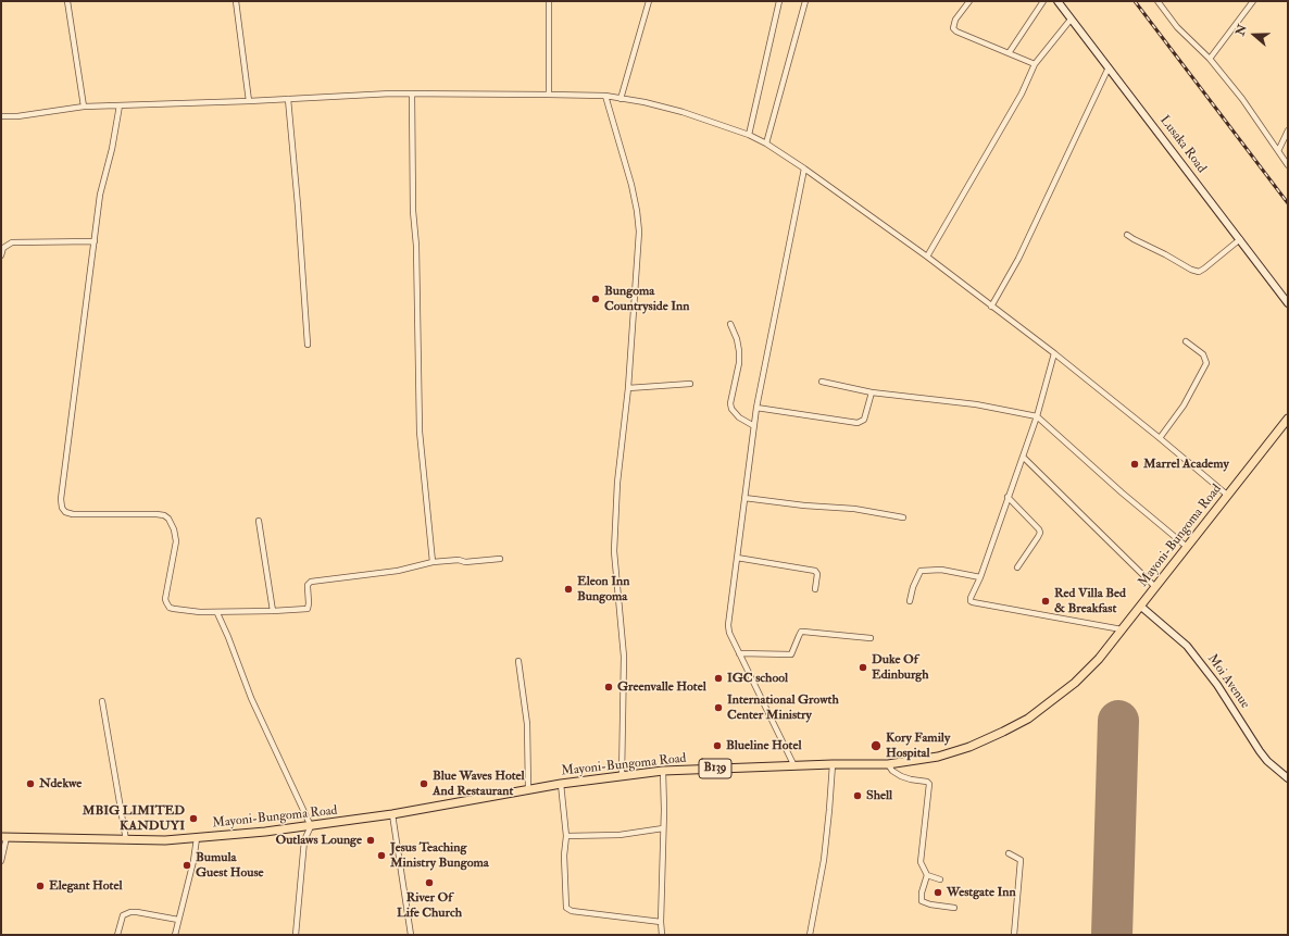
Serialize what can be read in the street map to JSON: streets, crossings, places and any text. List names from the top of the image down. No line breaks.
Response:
{"streets":{"main road":["Mayoni-Bungoma Road","B139"],"street":["Lusaka Road","Moi Avenue"]},"crossings":[["Mayoni-Bungoma Road","Moi Avenue"]],"places":["Bungoma Countryside Inn","Marrel Academy","Eleon Inn Bungoma","Red Villa Bed & Breakfast","Duke Of Edinburgh","IGC school","Greenvalle Hotel","International Growth Center Ministry","Blueline Hotel","Kory Family Hospital","Ndekwe","Blue Waves Hotel And Restaurant","Shell","MBIG LIMITED KANDUYI","Outlaws Lounge","Jesus Teaching Ministry Bungoma","Bumula Guest House","River Of Life Church","Elegant Hotel","Westgate Inn"],"north":"left"}
